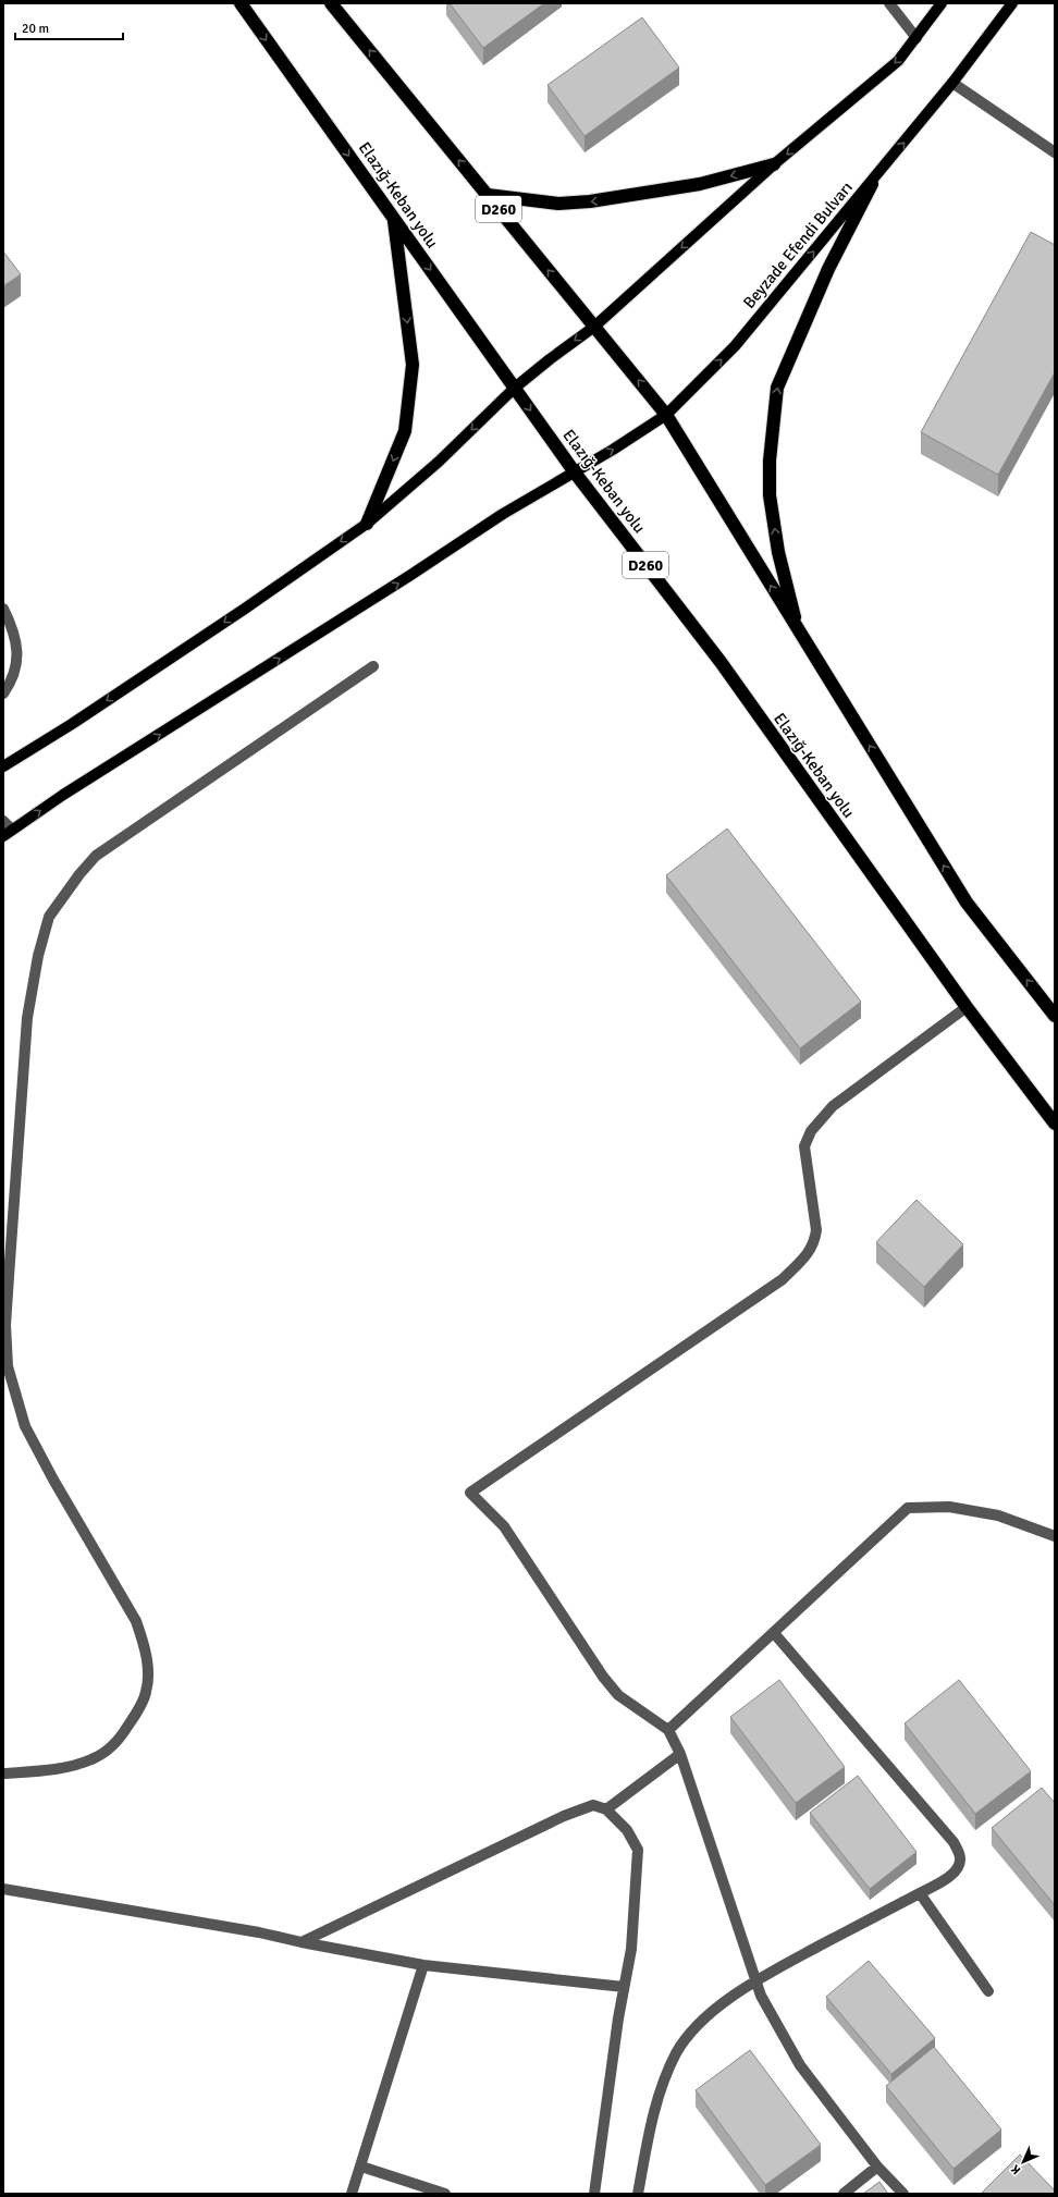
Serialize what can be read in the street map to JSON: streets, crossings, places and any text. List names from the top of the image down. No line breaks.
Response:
{"streets":{"highway":["Elazığ-Keban yolu","D260"],"main road":["Beyzade Efendi Bulvarı"]},"crossings":[["Elazığ-Keban yolu","Beyzade Efendi Bulvarı"],["D260","Beyzade Efendi Bulvarı"]],"scale_bar":"20 m","north":"bottom left"}
